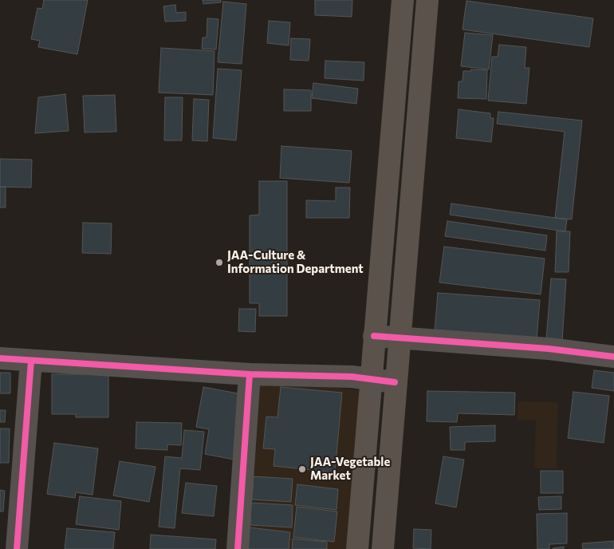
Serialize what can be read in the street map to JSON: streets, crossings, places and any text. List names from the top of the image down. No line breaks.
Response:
{"places":["JAA-Culture & Information Department","JAA-Vegetable Market"]}
